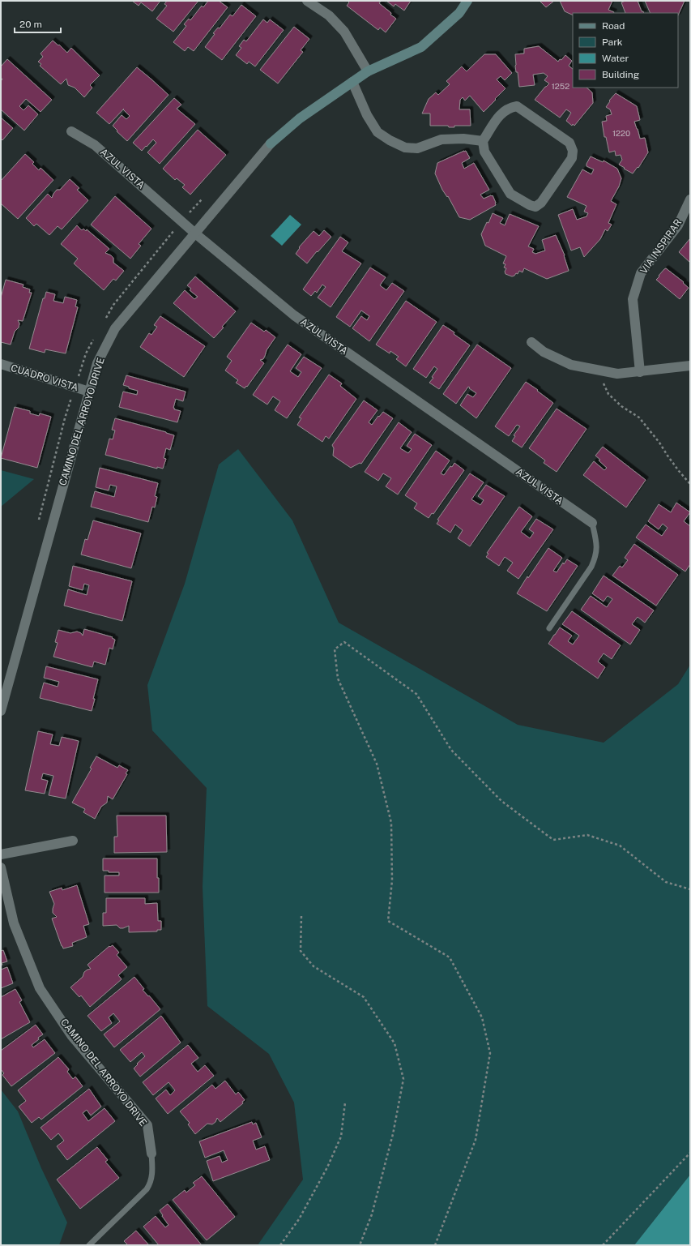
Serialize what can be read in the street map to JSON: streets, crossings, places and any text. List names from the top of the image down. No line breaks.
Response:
{"streets":{"street":["AZUL VISTA","VIA INSPIRAR","CUADRO VISTA","CAMINO DEL ARROYO DRIVE"]},"crossings":[["AZUL VISTA","CAMINO DEL ARROYO DRIVE"],["CUADRO VISTA","CAMINO DEL ARROYO DRIVE"]],"house_numbers":["1252","1220"],"legend":["Road","Park","Water","Building"],"scale_bar":"20 m"}
